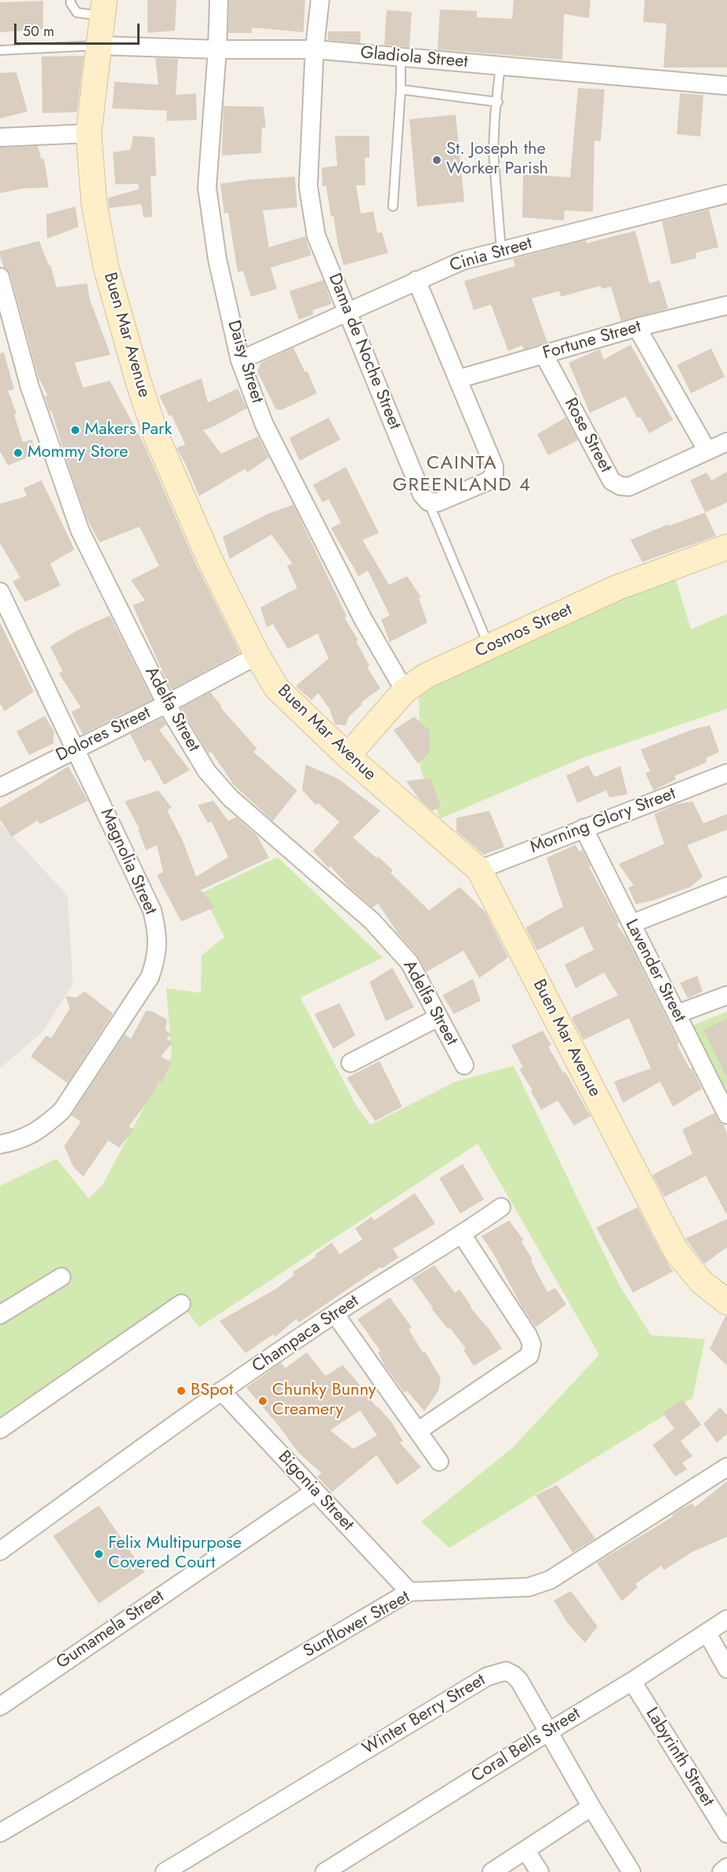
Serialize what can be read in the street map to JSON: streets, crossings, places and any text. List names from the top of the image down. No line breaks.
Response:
{"streets":{"street":["Gladiola Street","Cinia Street","Buen Mar Avenue","Fortune Street","Dama de Noche Street","Daisy Street","Rose Street","Cosmos Street","Adelfa Street","Dolores Street","Morning Glory Street","Magnolia Street","Lavender Street","Champaca Street","Bigonia Street","Sunflower Street","Gumamela Street","Winter Berry Street","Coral Bells Street","Labyrinth Street"]},"crossings":[["Gladiola Street","Buen Mar Avenue"],["Gladiola Street","Dama de Noche Street"],["Gladiola Street","Daisy Street"],["Cinia Street","Dama de Noche Street"],["Cinia Street","Daisy Street"],["Buen Mar Avenue","Cosmos Street"],["Buen Mar Avenue","Dolores Street"],["Buen Mar Avenue","Morning Glory Street"],["Fortune Street","Rose Street"],["Daisy Street","Cosmos Street"],["Adelfa Street","Dolores Street"],["Dolores Street","Magnolia Street"],["Morning Glory Street","Lavender Street"],["Champaca Street","Bigonia Street"],["Bigonia Street","Sunflower Street"],["Bigonia Street","Gumamela Street"],["Winter Berry Street","Coral Bells Street"],["Coral Bells Street","Labyrinth Street"]],"districts":["CAINTA GREENLAND 4"],"places":["St. Joseph the Worker Parish","Makers Park","Mommy Store","BSpot","Chunky Bunny Creamery","Felix Multipurpose Covered Court"],"scale_bar":"50 m"}
